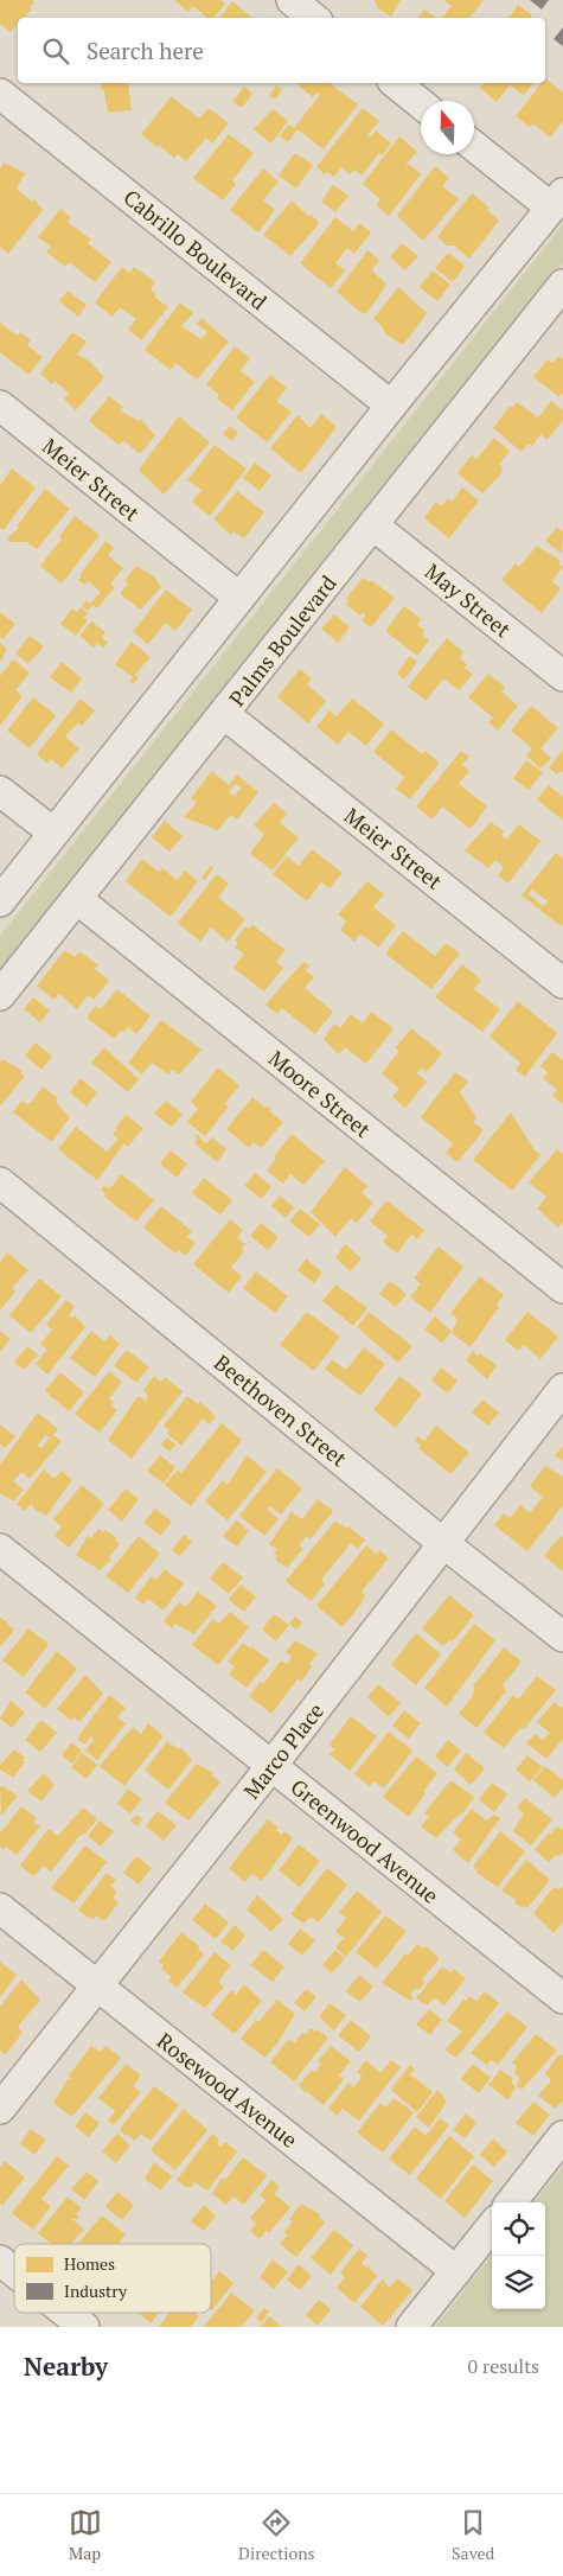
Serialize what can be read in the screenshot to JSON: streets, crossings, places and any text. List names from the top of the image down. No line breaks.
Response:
{"streets":{"street":["Cabrillo Boulevard","Meier Street","May Street","Palms Boulevard","Moore Street","Beethoven Street","Marco Place","Greenwood Avenue","Rosewood Avenue"]},"crossings":[["Meier Street","Palms Boulevard"],["May Street","Palms Boulevard"],["Palms Boulevard","Moore Street"],["Beethoven Street","Marco Place"],["Marco Place","Greenwood Avenue"],["Marco Place","Rosewood Avenue"]],"legend":["Homes","Industry"],"north":"top","page":{"search":"Search here","heading":["Nearby","0 results"],"nav":["Map","Directions","Saved"]}}
